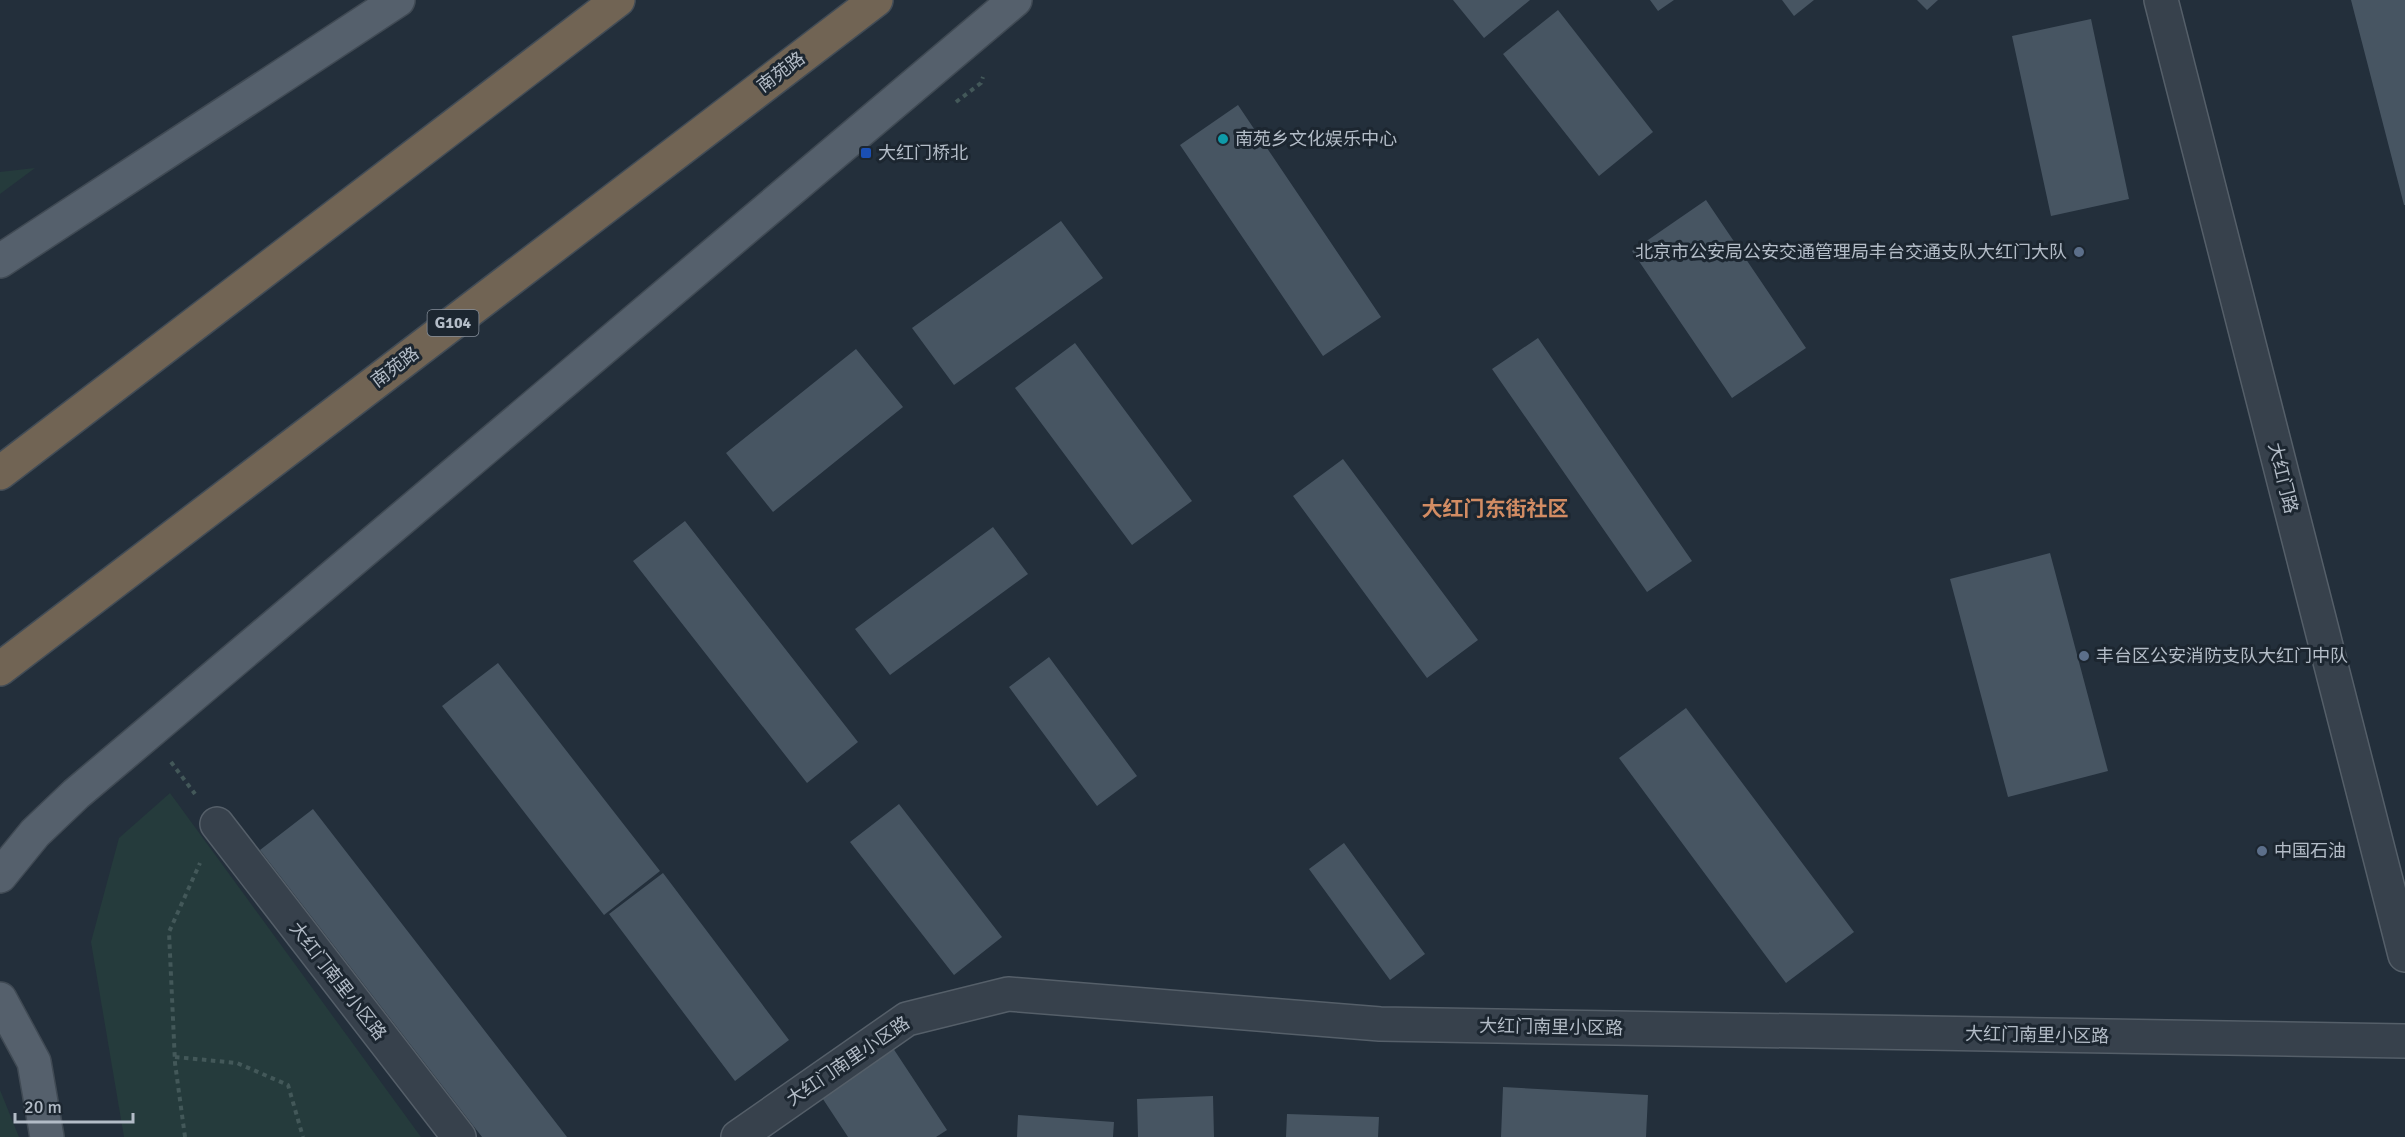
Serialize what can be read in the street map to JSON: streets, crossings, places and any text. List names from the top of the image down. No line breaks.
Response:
{"streets":{"highway":["南苑路","G104"],"street":["大红门路","大红门南里小区路"]},"districts":["大红门东街社区"],"places":{"other":["南苑乡文化娱乐中心","北京市公安局公安交通管理局丰台交通支队大红门大队","丰台区公安消防支队大红门中队","中国石油"],"transit":["大红门桥北"]},"scale_bar":"20 m"}
